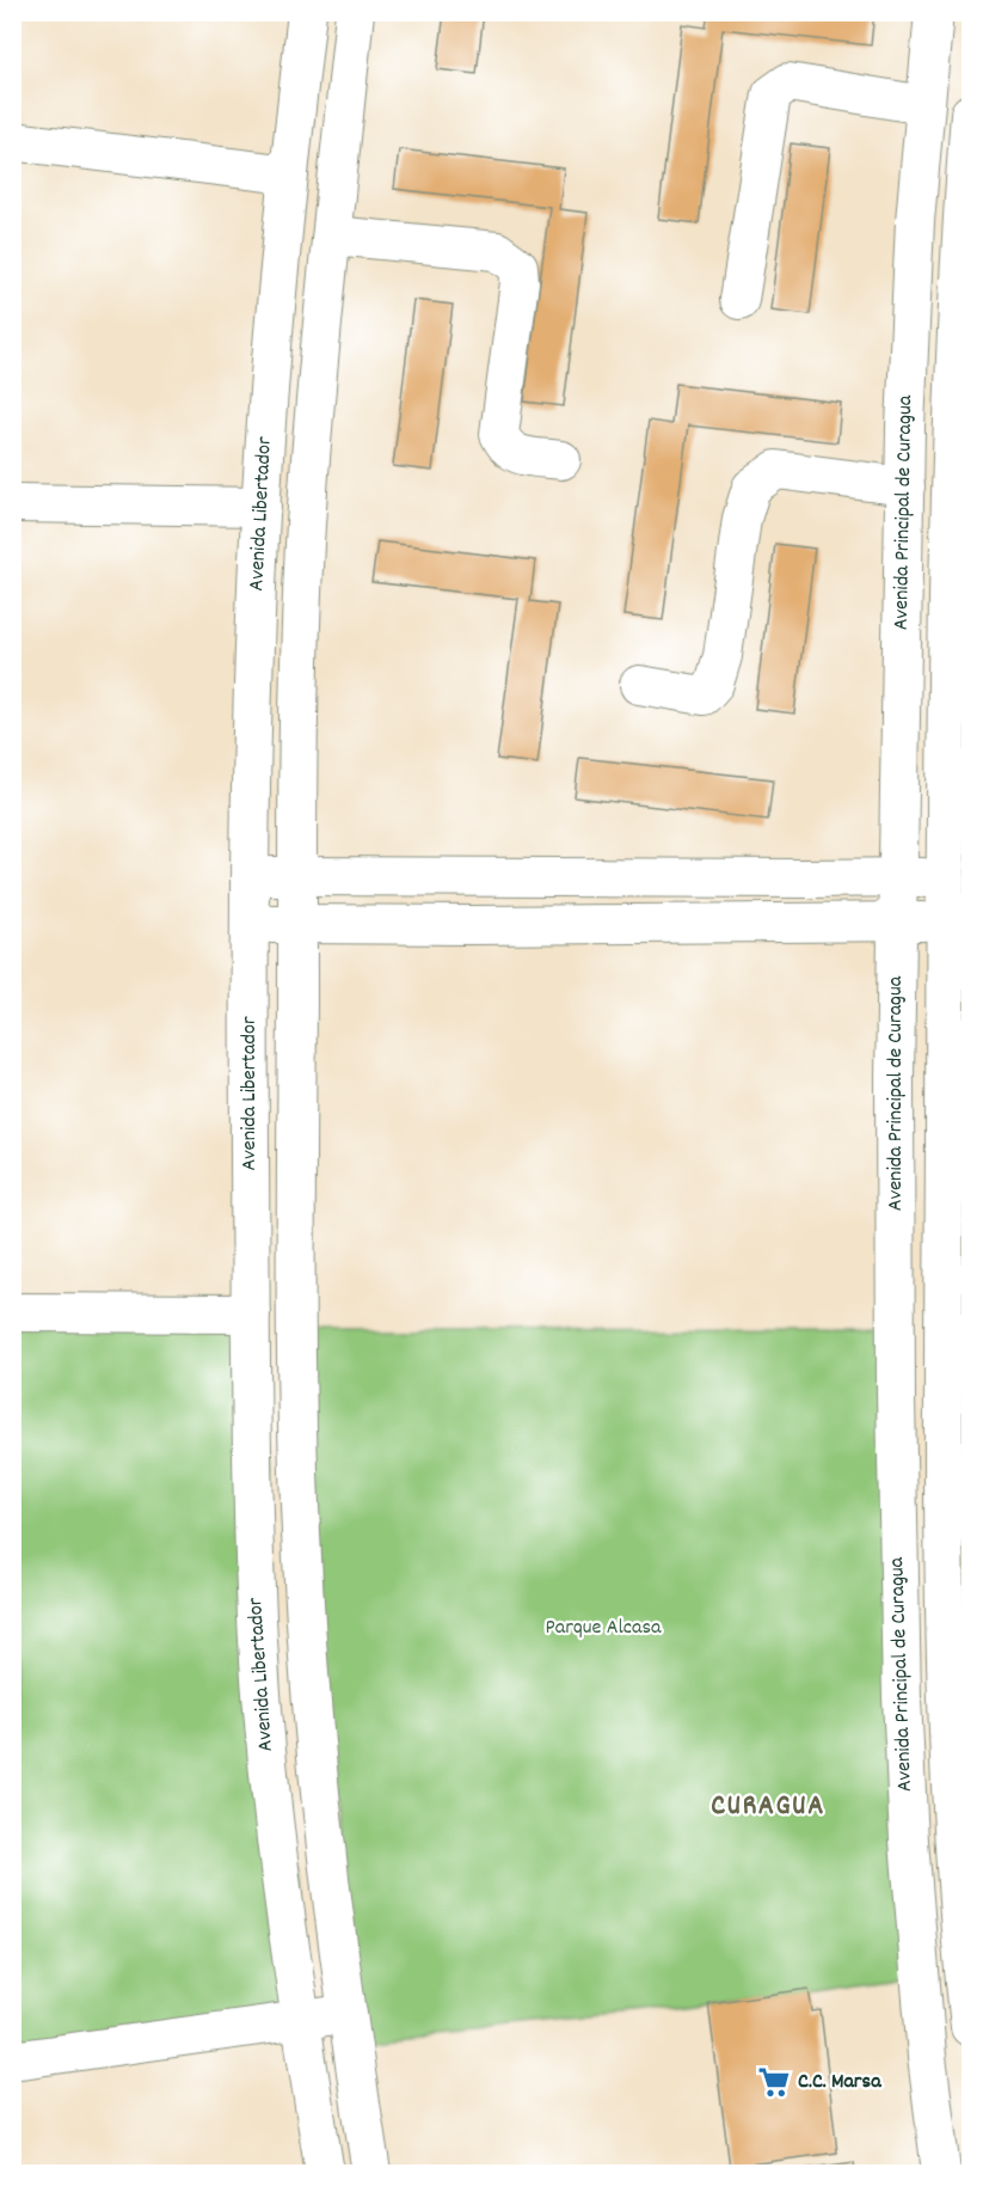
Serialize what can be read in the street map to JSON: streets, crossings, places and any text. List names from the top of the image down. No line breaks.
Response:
{"streets":{"street":["Avenida Principal de Curagua","Avenida Libertador"]},"districts":["CURAGUA"],"parks":["Parque Alcasa"],"places":{"supermarket":["C.C. Marsa"]}}
